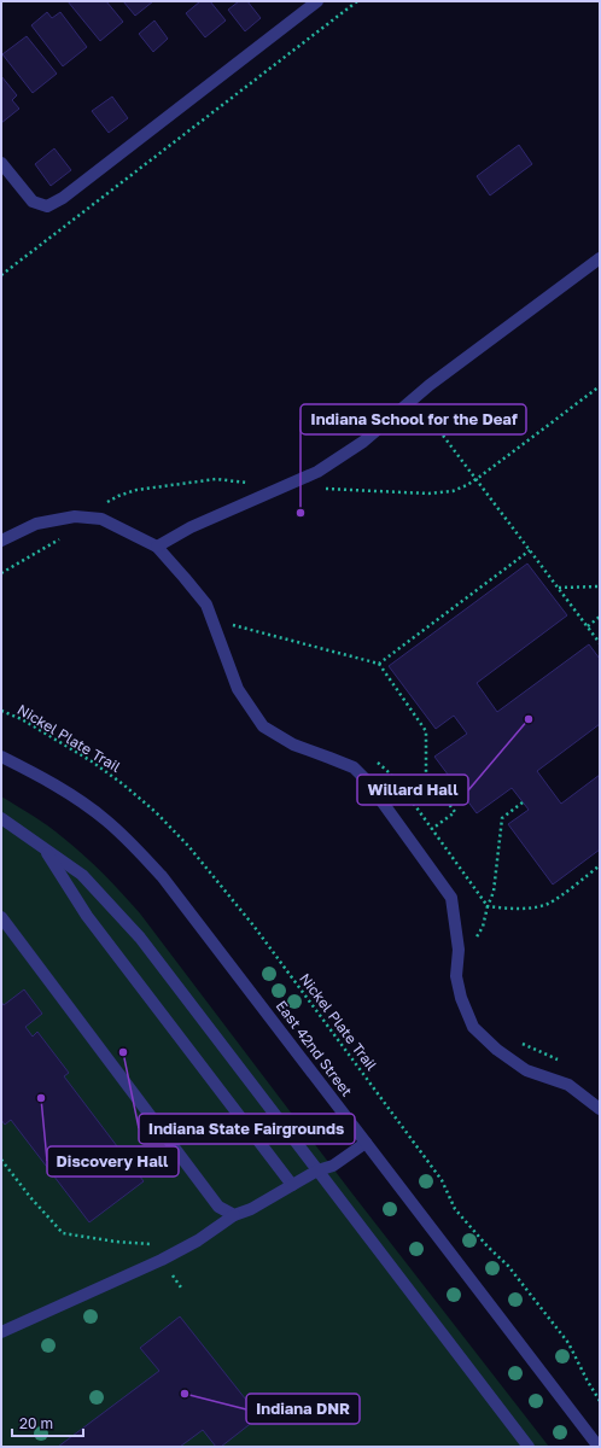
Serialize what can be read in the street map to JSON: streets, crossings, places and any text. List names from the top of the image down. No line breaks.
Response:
{"streets":{"street":["East 42nd Street"],"path":["Nickel Plate Trail"]},"places":["Indiana School for the Deaf","Willard Hall","Indiana State Fairgrounds","Discovery Hall","Indiana DNR"],"scale_bar":"20 m"}
